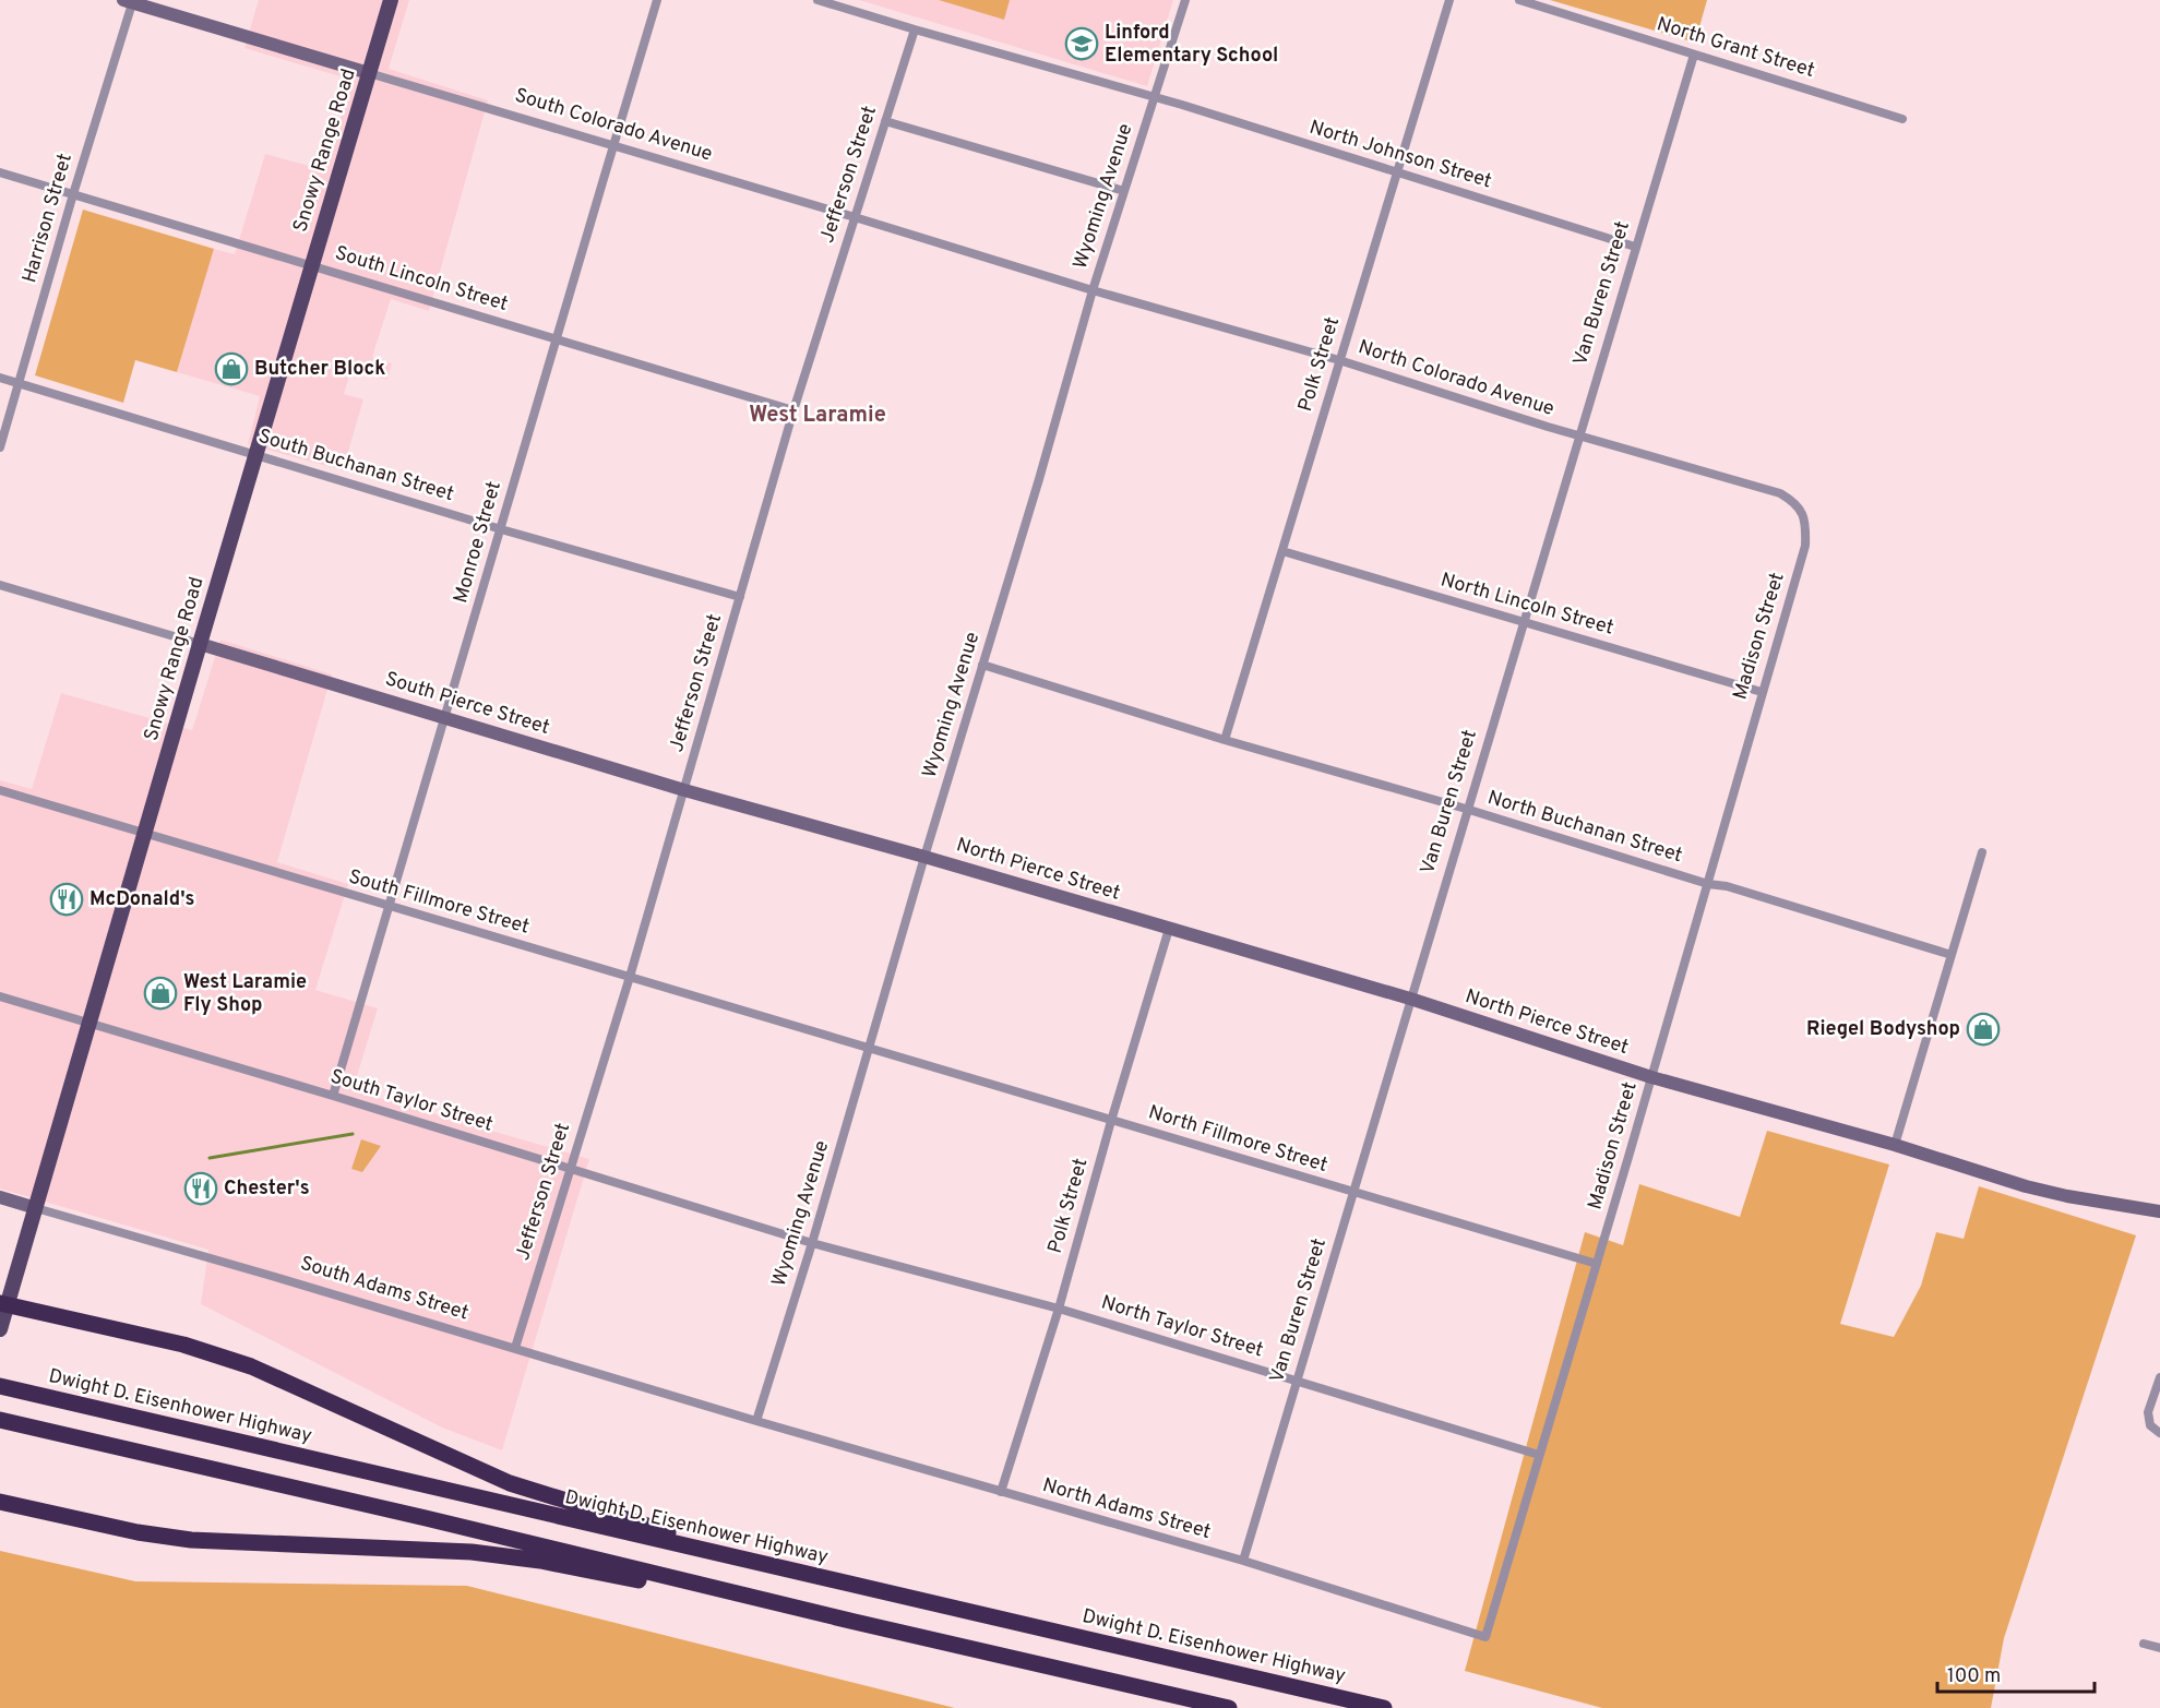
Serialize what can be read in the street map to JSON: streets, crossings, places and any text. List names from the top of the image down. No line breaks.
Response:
{"streets":{"highway":["Dwight D. Eisenhower Highway"],"main road":["South Colorado Avenue","Snowy Range Road","South Pierce Street","North Pierce Street","South Adams Street"],"street":["North Grant Street","North Johnson Street","Jefferson Street","Wyoming Avenue","Harrison Street","South Lincoln Street","Van Buren Street","Polk Street","North Colorado Avenue","South Buchanan Street","Monroe Street","North Lincoln Street","Madison Street","North Buchanan Street","South Fillmore Street","South Taylor Street","North Fillmore Street","North Taylor Street","North Adams Street"]},"crossings":[["North Grant Street","Van Buren Street"],["South Colorado Avenue","Snowy Range Road"],["South Colorado Avenue","Jefferson Street"],["South Colorado Avenue","Wyoming Avenue"],["South Colorado Avenue","Harrison Street"],["South Colorado Avenue","North Colorado Avenue"],["South Colorado Avenue","Monroe Street"],["Snowy Range Road","South Lincoln Street"],["Snowy Range Road","South Buchanan Street"],["Snowy Range Road","South Pierce Street"],["Snowy Range Road","South Fillmore Street"],["Snowy Range Road","South Taylor Street"],["Snowy Range Road","South Adams Street"],["North Johnson Street","Jefferson Street"],["North Johnson Street","Wyoming Avenue"],["North Johnson Street","Van Buren Street"],["North Johnson Street","Polk Street"],["Jefferson Street","South Lincoln Street"],["Jefferson Street","South Buchanan Street"],["Jefferson Street","South Pierce Street"],["Jefferson Street","South Fillmore Street"],["Jefferson Street","South Taylor Street"],["Jefferson Street","South Adams Street"],["Wyoming Avenue","North Colorado Avenue"],["Wyoming Avenue","South Pierce Street"],["Wyoming Avenue","North Buchanan Street"],["Wyoming Avenue","North Pierce Street"],["Wyoming Avenue","South Fillmore Street"],["Wyoming Avenue","South Taylor Street"],["Wyoming Avenue","North Fillmore Street"],["Wyoming Avenue","South Adams Street"],["Wyoming Avenue","North Taylor Street"],["Wyoming Avenue","North Adams Street"],["Harrison Street","South Lincoln Street"],["Harrison Street","South Buchanan Street"],["South Lincoln Street","Monroe Street"],["Van Buren Street","North Colorado Avenue"],["Van Buren Street","North Lincoln Street"],["Van Buren Street","North Buchanan Street"],["Van Buren Street","North Pierce Street"],["Van Buren Street","North Fillmore Street"],["Van Buren Street","North Taylor Street"],["Van Buren Street","North Adams Street"],["Polk Street","North Colorado Avenue"],["Polk Street","North Lincoln Street"],["Polk Street","North Buchanan Street"],["Polk Street","North Pierce Street"],["Polk Street","North Fillmore Street"],["Polk Street","North Taylor Street"],["Polk Street","North Adams Street"],["North Colorado Avenue","Madison Street"],["South Buchanan Street","Monroe Street"],["Monroe Street","South Pierce Street"],["Monroe Street","South Fillmore Street"],["Monroe Street","South Taylor Street"],["North Lincoln Street","Madison Street"],["Madison Street","North Buchanan Street"],["Madison Street","North Pierce Street"],["Madison Street","North Fillmore Street"],["Madison Street","North Taylor Street"],["Madison Street","North Adams Street"],["South Pierce Street","North Pierce Street"],["South Fillmore Street","North Fillmore Street"],["South Taylor Street","North Taylor Street"],["South Adams Street","North Adams Street"]],"districts":["West Laramie"],"places":{"school or university":["Linford Elementary School"],"shop":["Butcher Block","West Laramie Fly Shop","Riegel Bodyshop"],"restaurant":["McDonald's","Chester's"]},"scale_bar":"100 m"}
